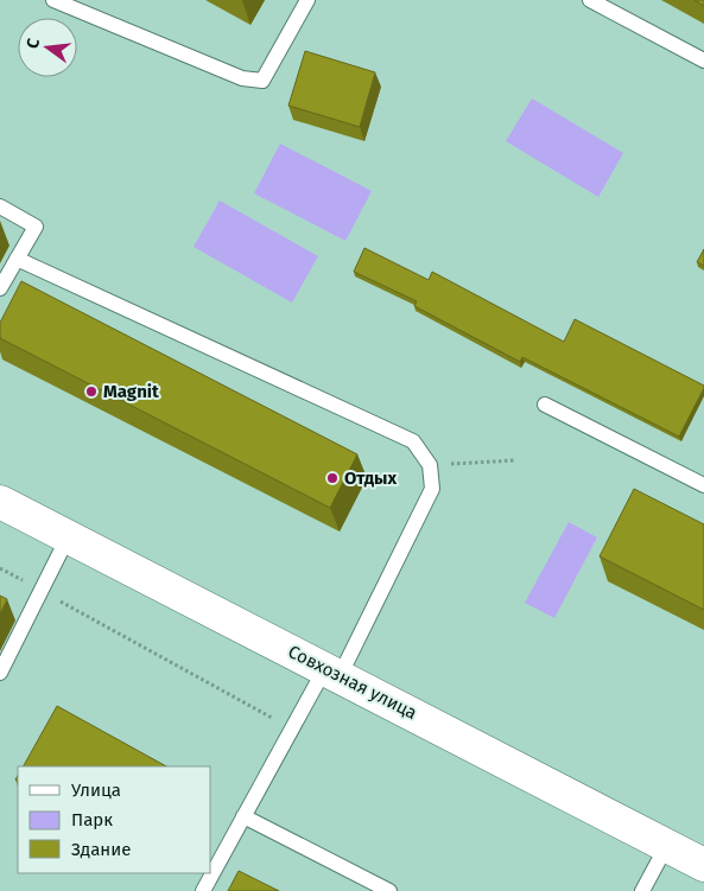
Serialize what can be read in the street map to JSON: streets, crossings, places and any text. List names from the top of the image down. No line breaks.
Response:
{"streets":{"street":["Совхозная улица"]},"places":["Magnit","Отдых"],"legend":["Улица","Парк","Здание"],"north":"left"}
